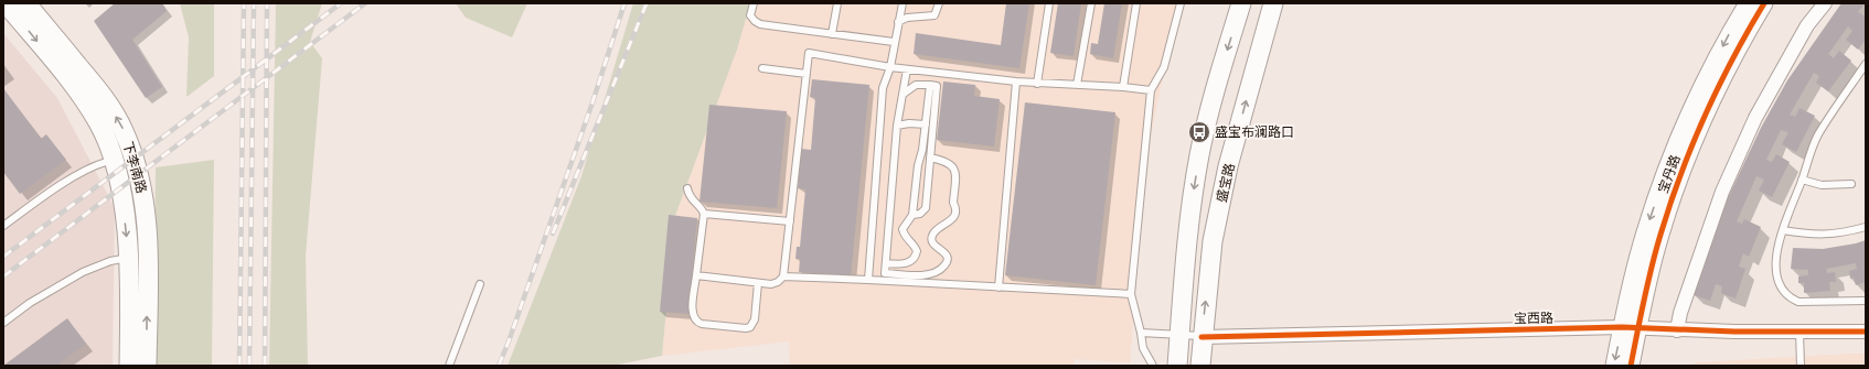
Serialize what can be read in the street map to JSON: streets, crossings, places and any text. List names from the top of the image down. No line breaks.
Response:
{"streets":{"main road":["下李南路","盛宝路"],"street":["宝丹路","宝西路"]},"crossings":[["宝丹路","宝西路"],["盛宝路","宝西路"]],"places":{"bus stop":["盛宝布澜路口"]}}
